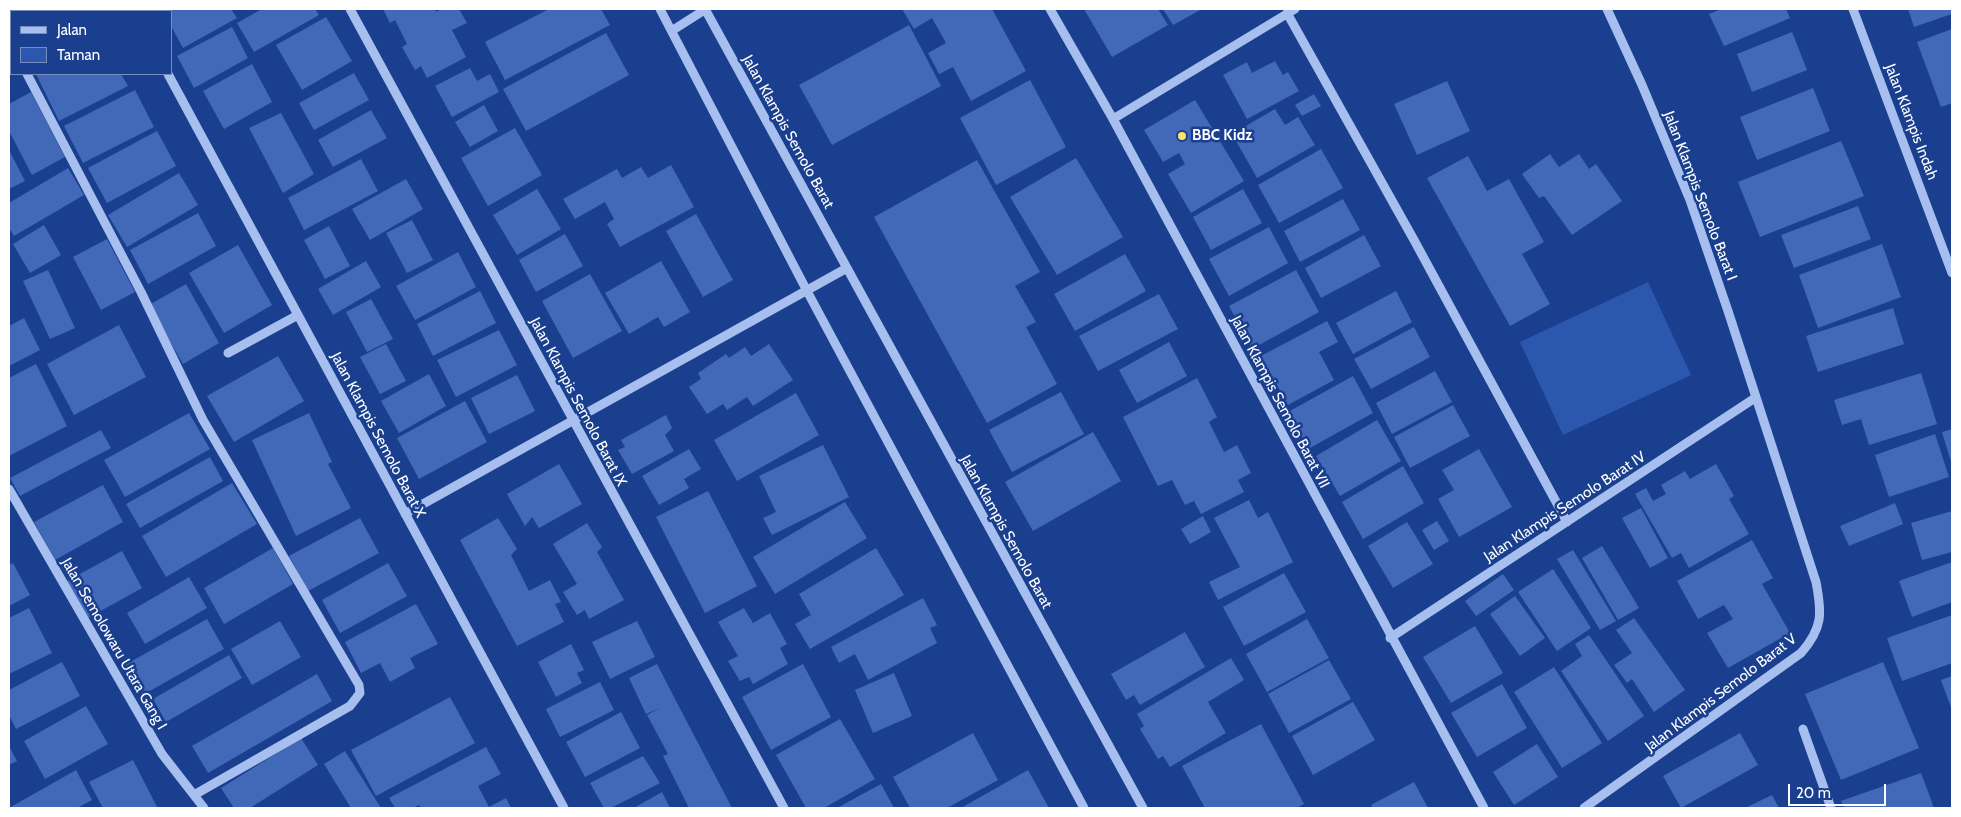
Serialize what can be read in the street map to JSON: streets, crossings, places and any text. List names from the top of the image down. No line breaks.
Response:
{"streets":{"street":["Jalan Klampis Indah","Jalan Klampis Semolo Barat","Jalan Klampis Semolo Barat I","Jalan Klampis Semolo Barat IX","Jalan Klampis Semolo Barat VII","Jalan Klampis Semolo Barat X","Jalan Klampis Semolo Barat IV","Jalan Semolowaru Utara Gang I","Jalan Klampis Semolo Barat V"]},"crossings":[["Jalan Klampis Semolo Barat I","Jalan Klampis Semolo Barat IV"],["Jalan Klampis Semolo Barat I","Jalan Klampis Semolo Barat V"],["Jalan Klampis Semolo Barat VII","Jalan Klampis Semolo Barat IV"],["Jalan Klampis Semolo Barat IV","Jalan Klampis Semolo Barat V"]],"places":["BBC Kidz"],"legend":["Jalan","Taman"],"scale_bar":"20 m"}
